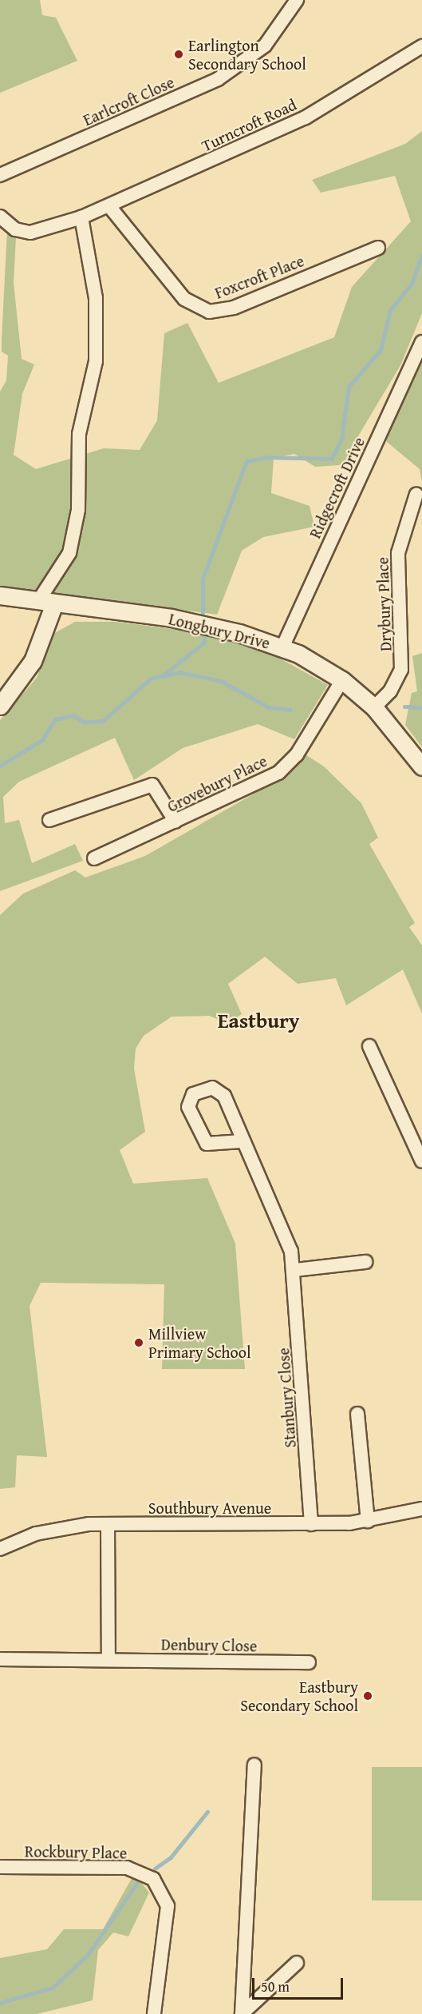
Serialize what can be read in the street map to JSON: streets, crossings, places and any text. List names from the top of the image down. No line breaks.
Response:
{"streets":{"street":["Earlcroft Close","Turncroft Road","Foxcroft Place","Ridgecroft Drive","Drybury Place","Longbury Drive","Grovebury Place","Stanbury Close","Southbury Avenue","Denbury Close","Rockbury Place"]},"crossings":[["Turncroft Road","Foxcroft Place"],["Ridgecroft Drive","Longbury Drive"],["Drybury Place","Longbury Drive"],["Longbury Drive","Grovebury Place"],["Stanbury Close","Southbury Avenue"]],"districts":["Eastbury"],"places":["Earlington Secondary School","Millview Primary School","Eastbury Secondary School"],"scale_bar":"50 m"}
